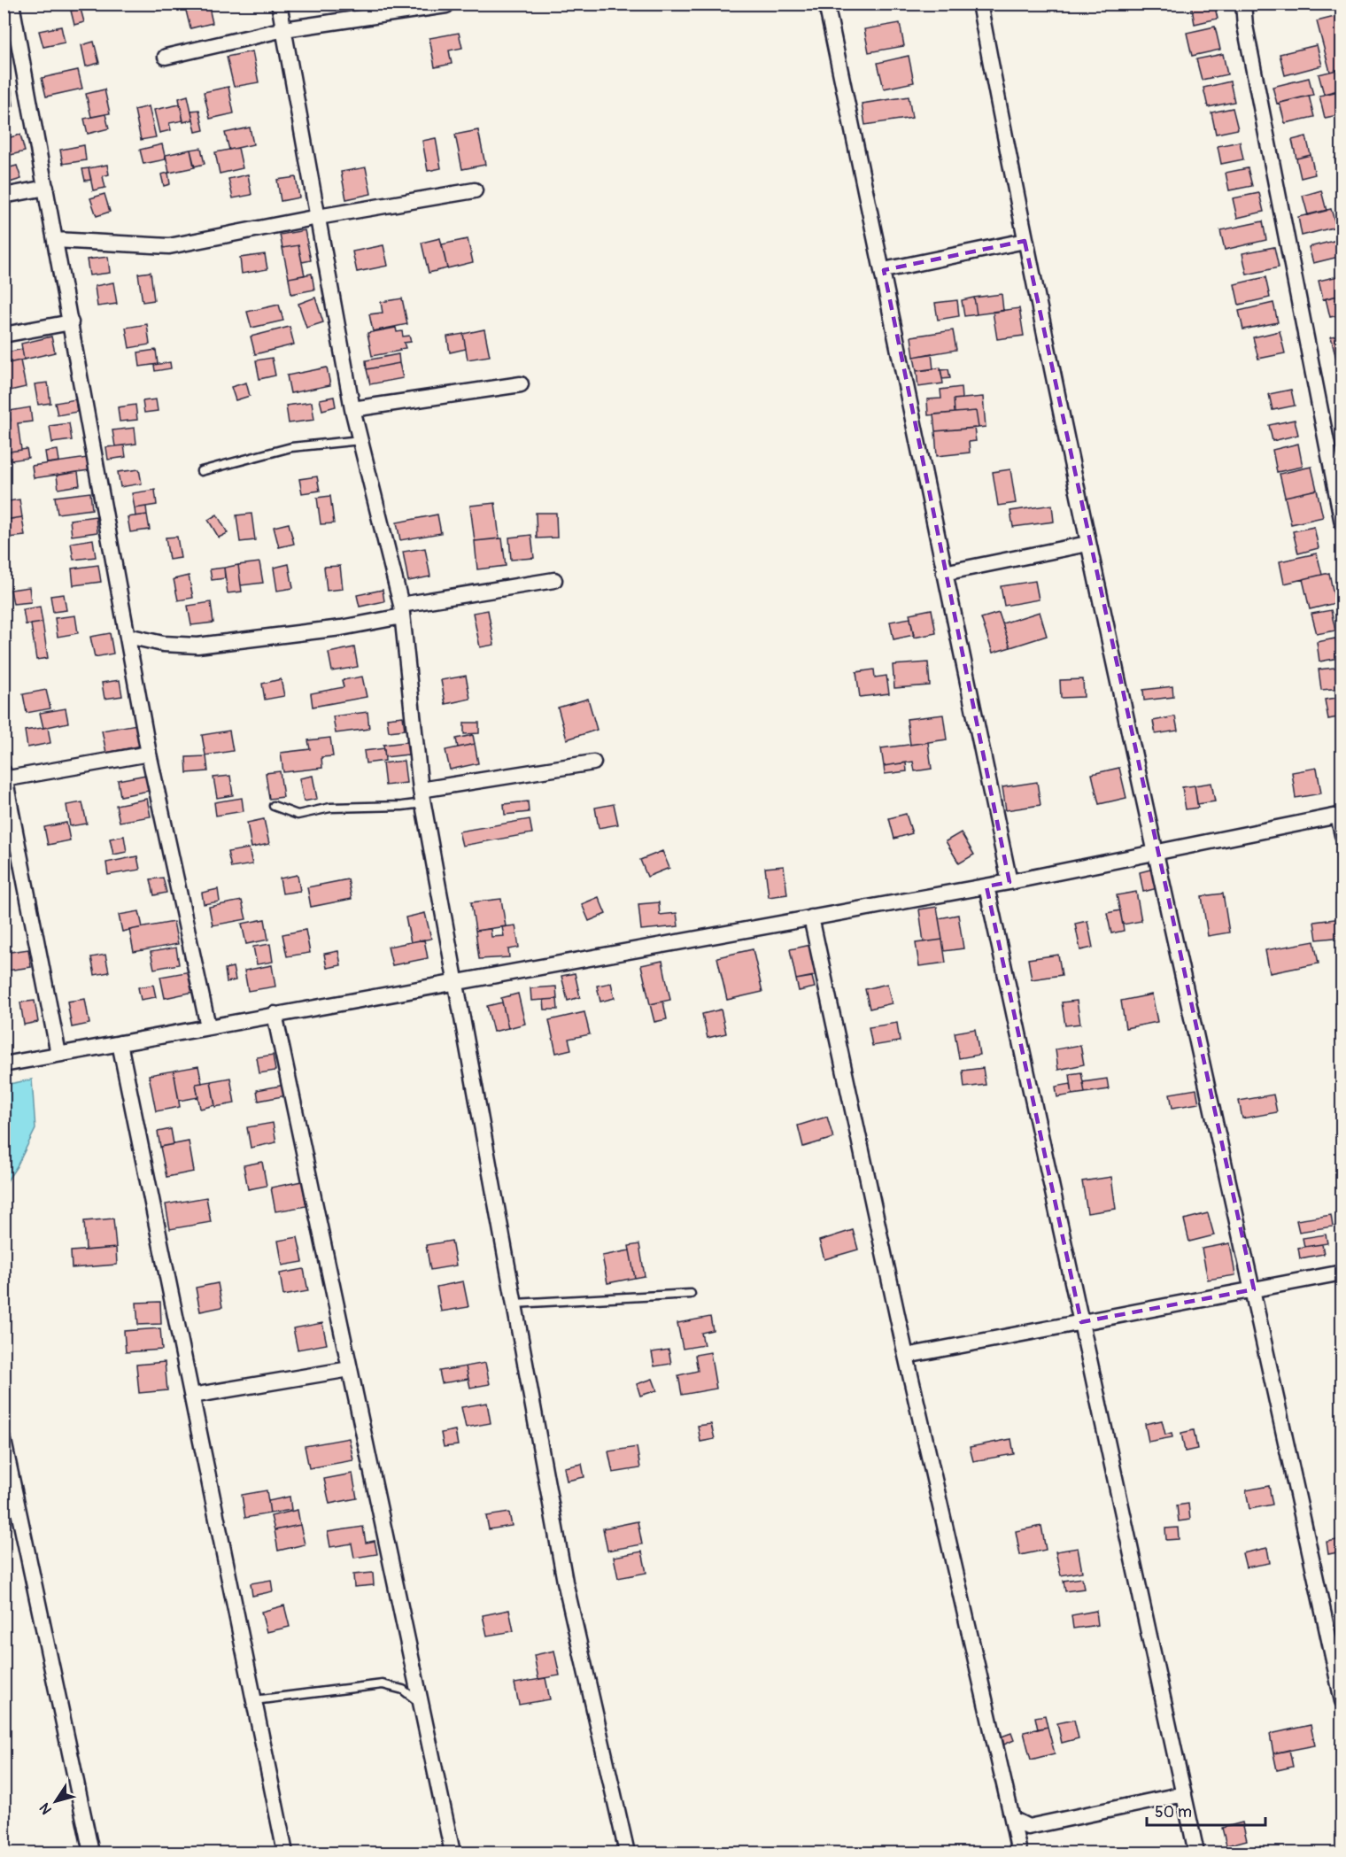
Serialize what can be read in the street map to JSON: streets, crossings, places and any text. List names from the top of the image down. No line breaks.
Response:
{"scale_bar":"50 m","north":"bottom left"}
